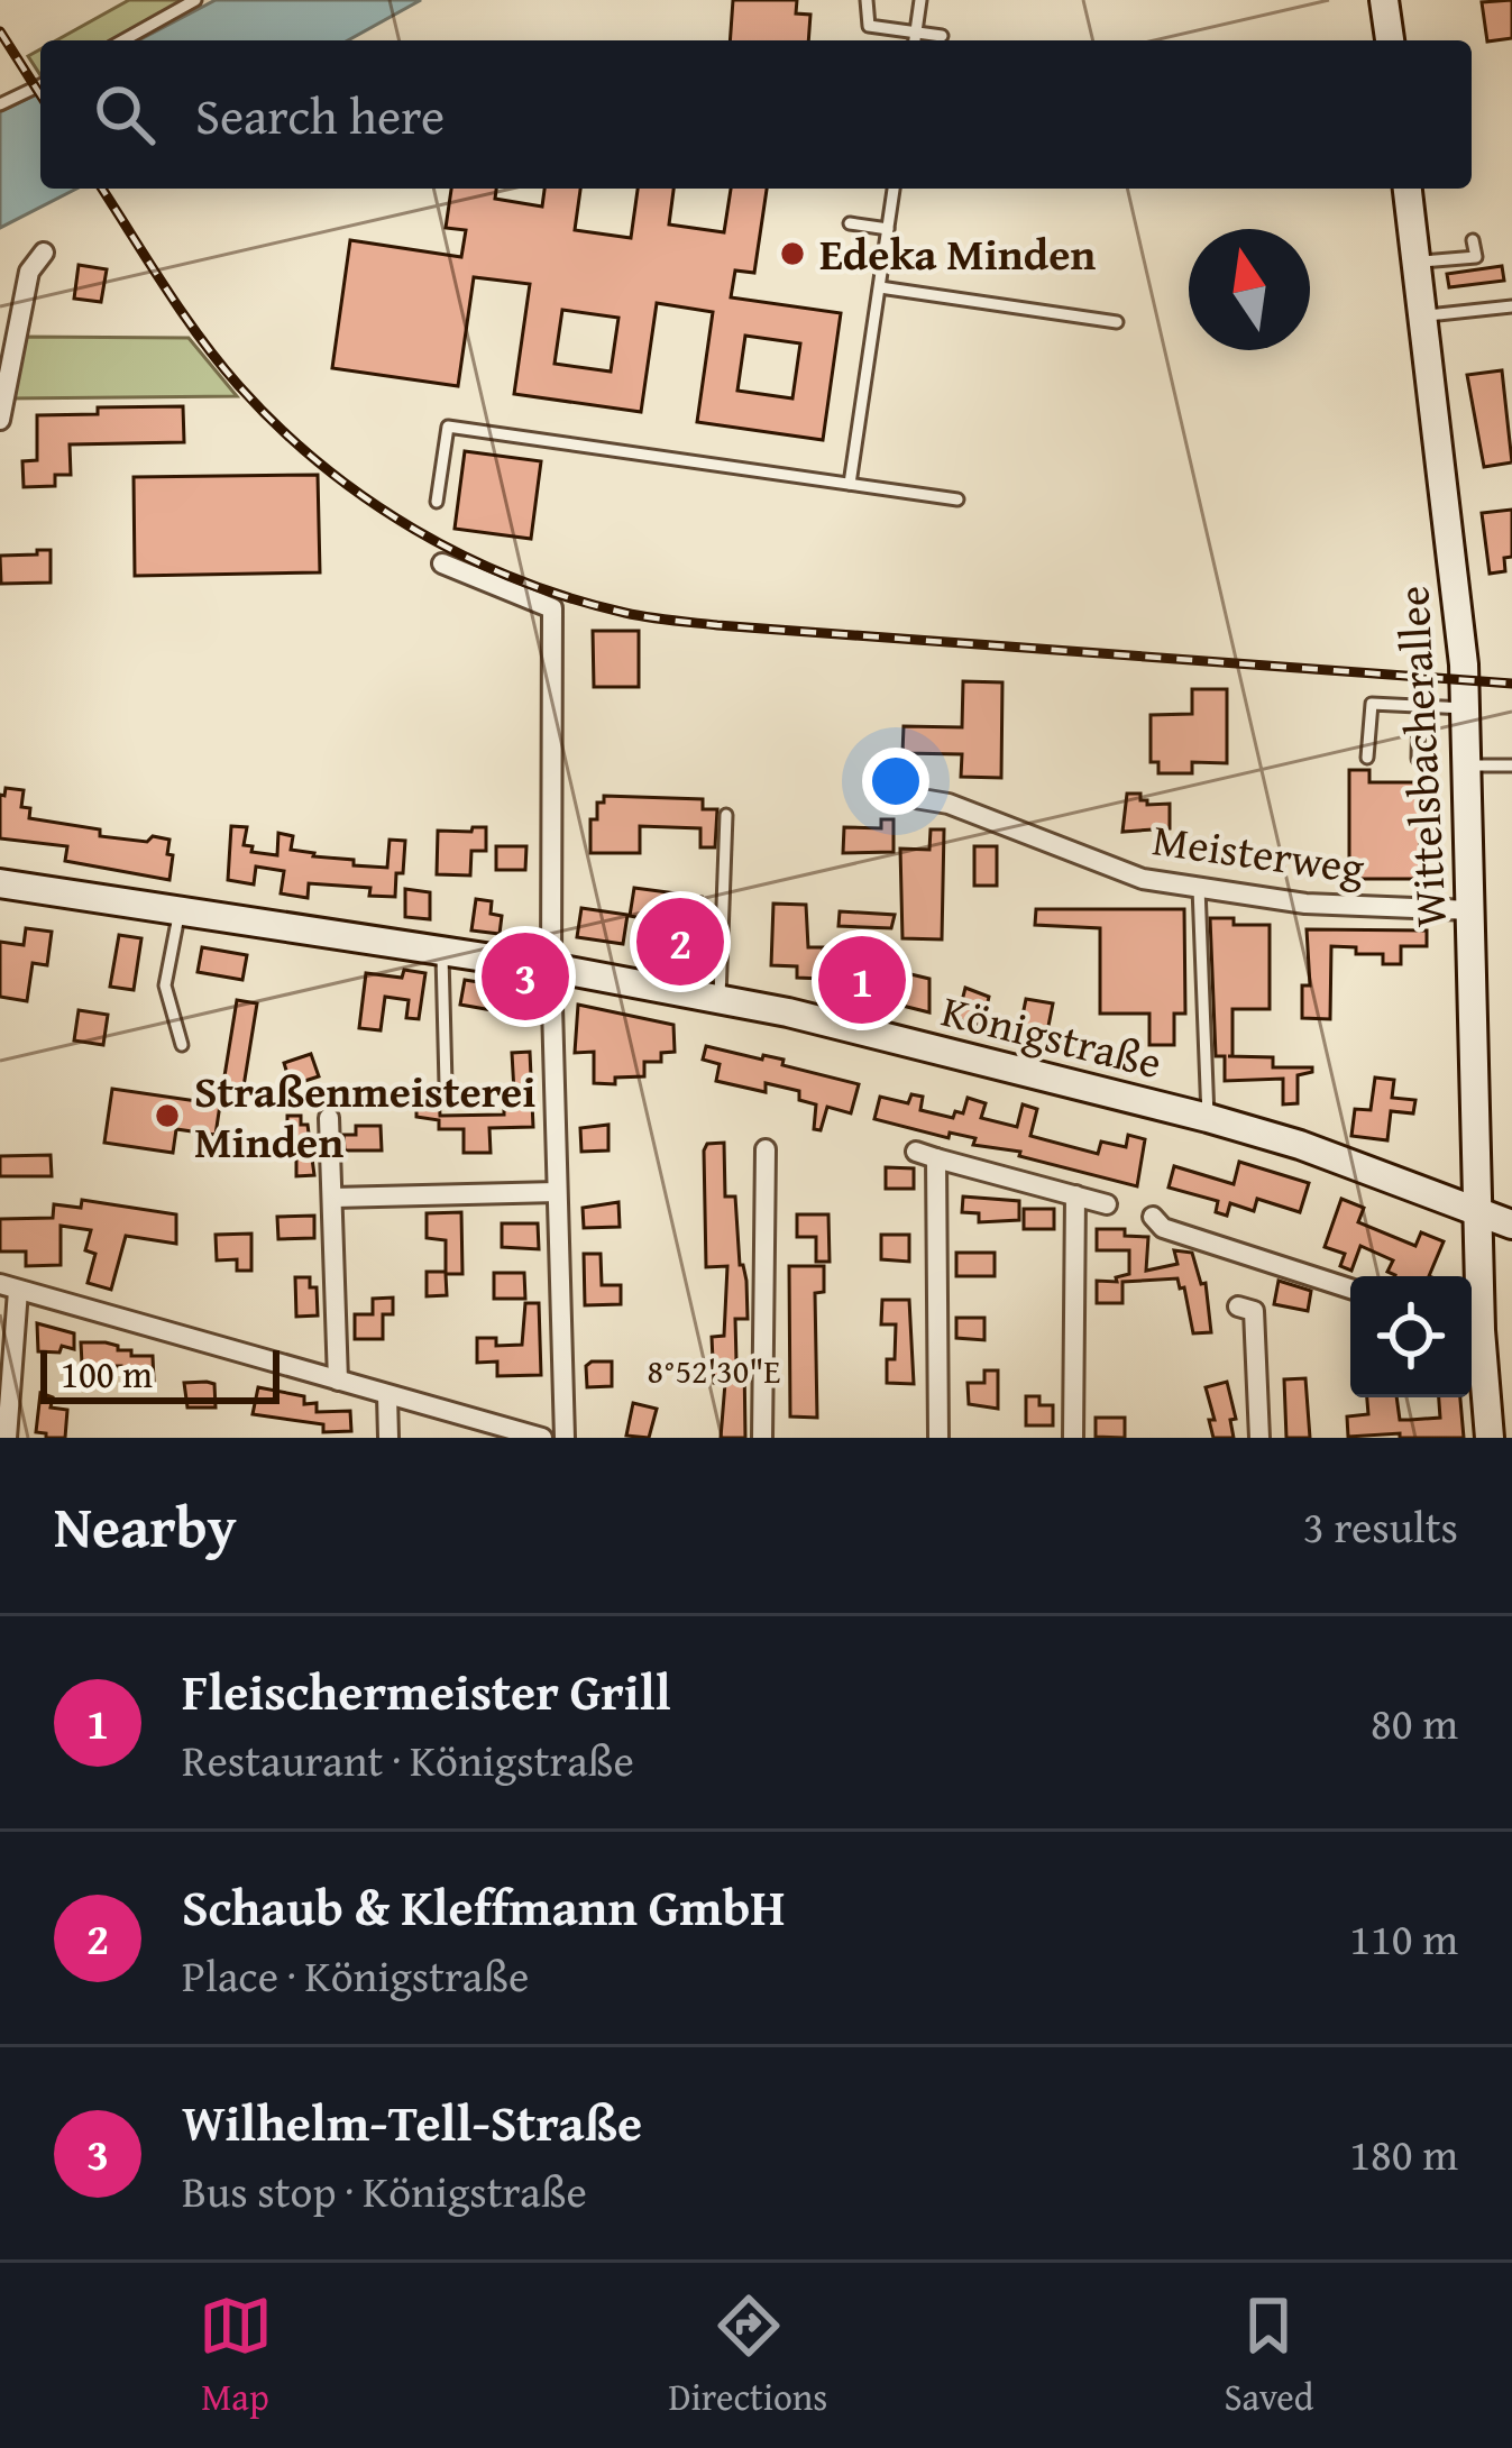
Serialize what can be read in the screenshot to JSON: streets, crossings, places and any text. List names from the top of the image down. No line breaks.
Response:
{"streets":{"main road":["Wittelsbacherallee","Königstraße"],"street":["Meisterweg"]},"crossings":[["Wittelsbacherallee","Meisterweg"],["Wittelsbacherallee","Königstraße"]],"places":["Edeka Minden","Straßenmeisterei Minden"],"scale_bar":"100 m","north":"top","page":{"search":"Search here","pins":["2","3","1"],"scale":"100 m","heading":["Nearby","3 results"],"list":[{"mark":"1","name":"Fleischermeister Grill","note":"Restaurant · Königstraße","value":"80 m"},{"mark":"2","name":"Schaub & Kleffmann GmbH","note":"Place · Königstraße","value":"110 m"},{"mark":"3","name":"Wilhelm-Tell-Straße","note":"Bus stop · Königstraße","value":"180 m"}],"nav":["Map","Directions","Saved"]},"coordinates":["8°52'30\"E"]}
